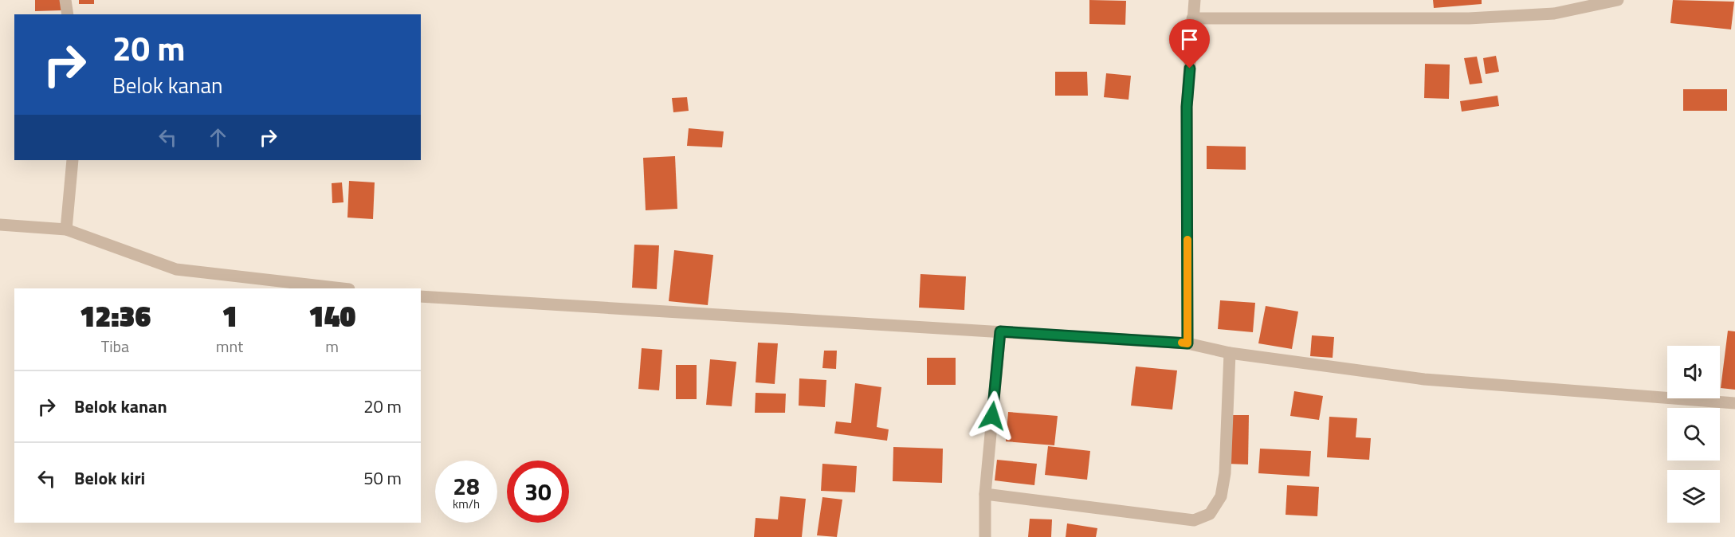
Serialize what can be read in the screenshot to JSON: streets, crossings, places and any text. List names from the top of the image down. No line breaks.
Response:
{"page":{"turn":["20 m","Belok kanan"],"eta":["12:36","Tiba","1","mnt","140","m"],"list":[{"name":"Belok kanan","value":"20 m"},{"name":"Belok kiri","value":"50 m"}],"speed":"28 km/h","limit":"30"}}
